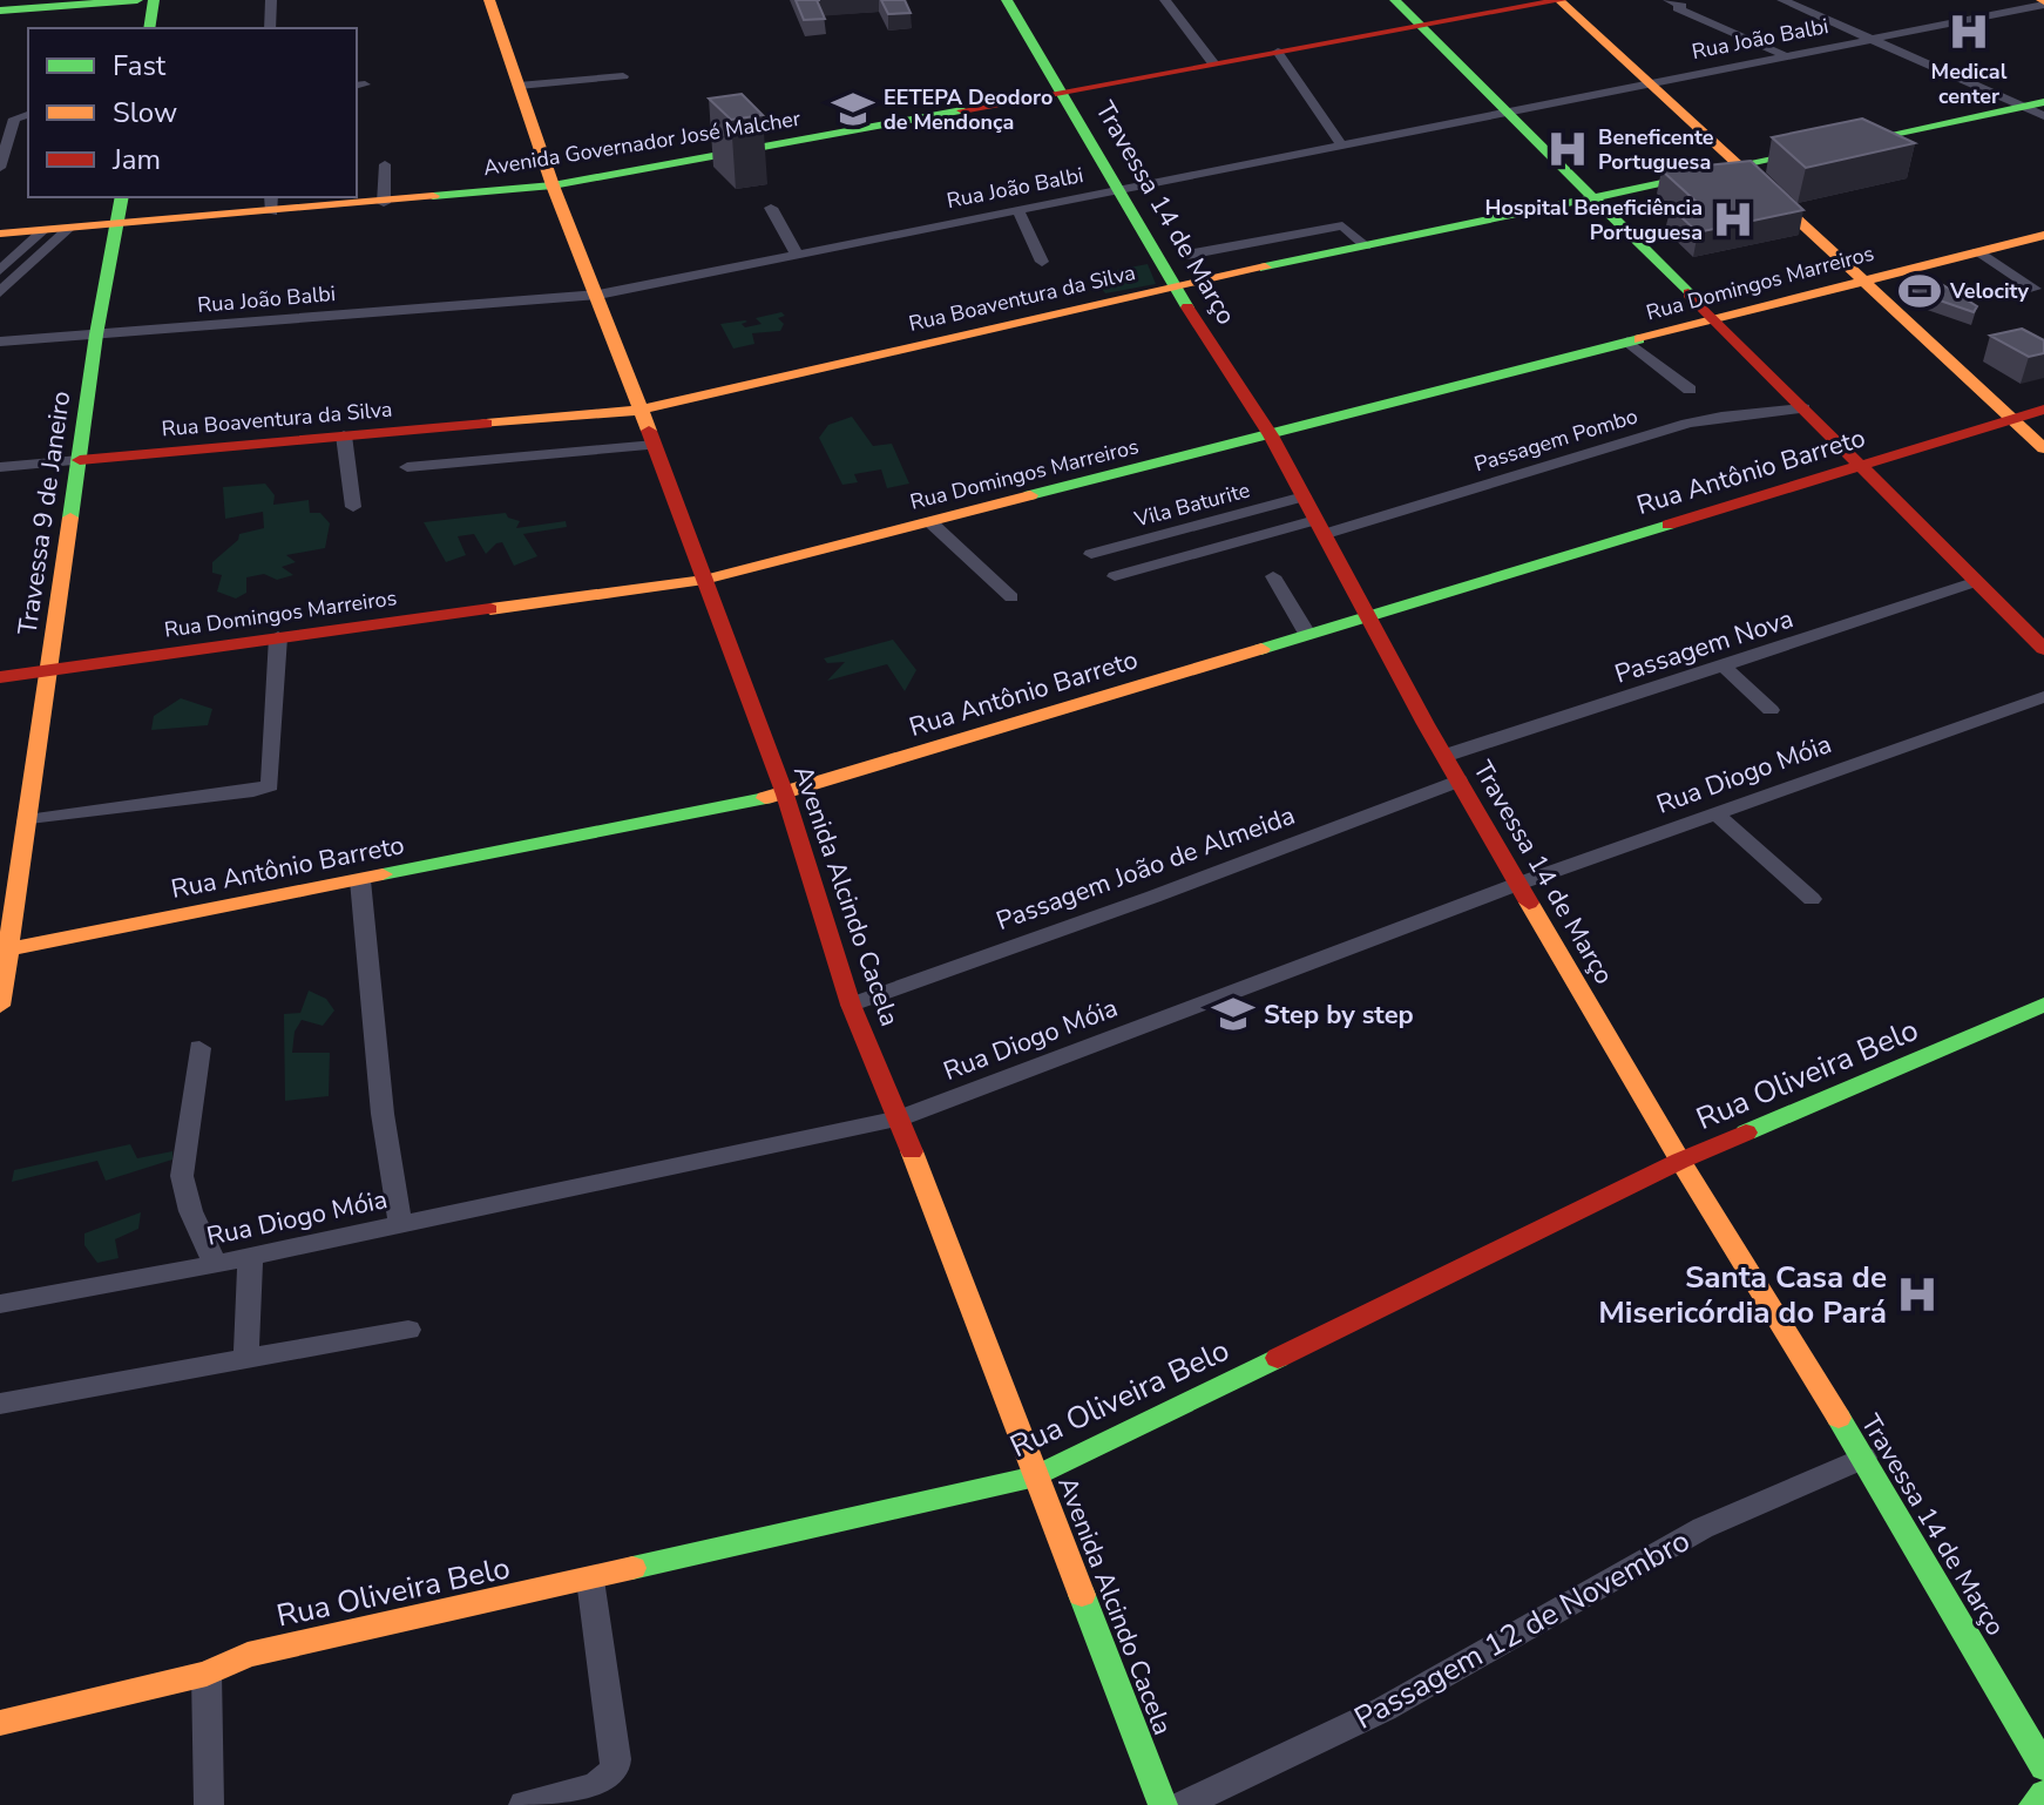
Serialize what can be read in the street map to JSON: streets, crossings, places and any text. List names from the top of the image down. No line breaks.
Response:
{"streets":{"street":["Rua João Balbi","Avenida Governador José Malcher","Travessa 14 de Março","Rua Domingos Marreiros","Rua Boaventura da Silva","Passagem Pombo","Rua Antônio Barreto","Vila Baturite","Travessa 9 de Janeiro","Passagem Nova","Rua Diogo Móia","Passagem João de Almeida","Avenida Alcindo Cacela","Rua Oliveira Belo","Passagem 12 de Novembro"]},"crossings":[["Rua João Balbi","Travessa 14 de Março"],["Rua João Balbi","Travessa 9 de Janeiro"],["Rua João Balbi","Avenida Alcindo Cacela"],["Avenida Governador José Malcher","Travessa 14 de Março"],["Avenida Governador José Malcher","Travessa 9 de Janeiro"],["Avenida Governador José Malcher","Avenida Alcindo Cacela"],["Travessa 14 de Março","Rua Domingos Marreiros"],["Travessa 14 de Março","Rua Boaventura da Silva"],["Travessa 14 de Março","Passagem Pombo"],["Travessa 14 de Março","Rua Antônio Barreto"],["Travessa 14 de Março","Vila Baturite"],["Travessa 14 de Março","Passagem Nova"],["Travessa 14 de Março","Rua Diogo Móia"],["Travessa 14 de Março","Passagem João de Almeida"],["Travessa 14 de Março","Rua Oliveira Belo"],["Travessa 14 de Março","Passagem 12 de Novembro"],["Rua Domingos Marreiros","Travessa 9 de Janeiro"],["Rua Domingos Marreiros","Avenida Alcindo Cacela"],["Rua Boaventura da Silva","Travessa 9 de Janeiro"],["Rua Boaventura da Silva","Avenida Alcindo Cacela"],["Rua Antônio Barreto","Travessa 9 de Janeiro"],["Rua Antônio Barreto","Avenida Alcindo Cacela"],["Rua Diogo Móia","Avenida Alcindo Cacela"],["Passagem João de Almeida","Avenida Alcindo Cacela"],["Avenida Alcindo Cacela","Rua Oliveira Belo"]],"places":{"hospital":["Medical center","Beneficente Portuguesa","Hospital Beneficiência Portuguesa","Santa Casa de Misericórdia do Pará"],"school or university":["EETEPA Deodoro de Mendonça","Step by step"],"sports":["Velocity"]},"legend":["Fast","Slow","Jam"]}
